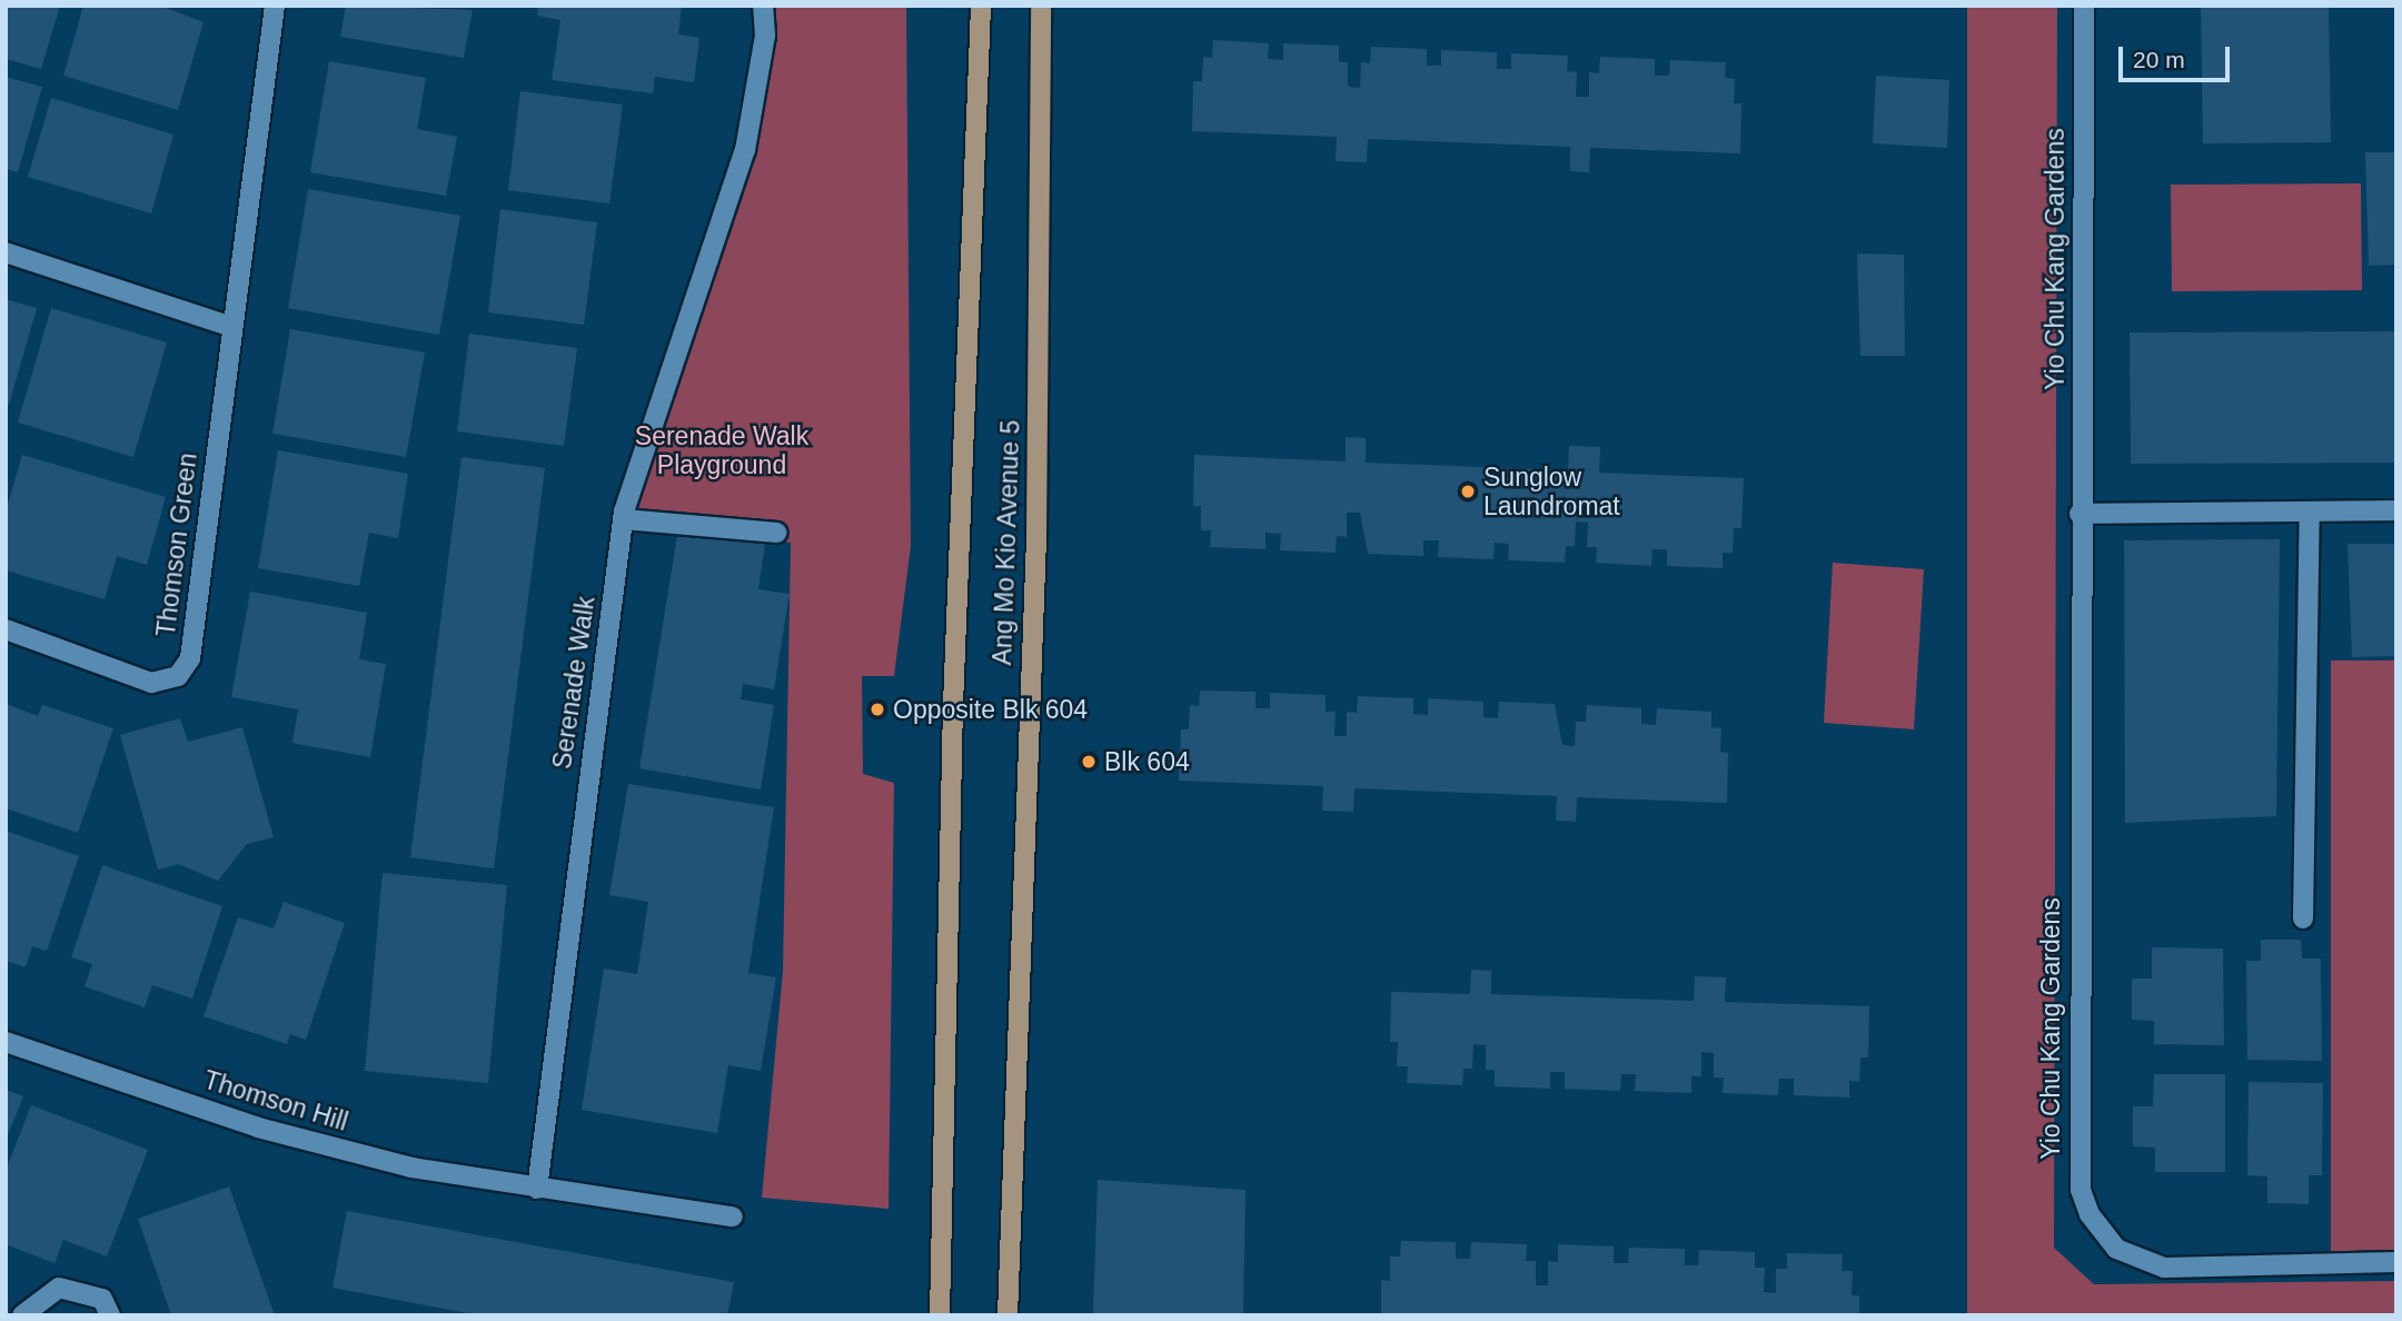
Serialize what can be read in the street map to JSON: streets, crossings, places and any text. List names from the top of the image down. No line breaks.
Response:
{"streets":{"main road":["Ang Mo Kio Avenue 5"],"street":["Yio Chu Kang Gardens","Thomson Green","Serenade Walk","Thomson Hill"]},"crossings":[["Serenade Walk","Thomson Hill"]],"parks":["Serenade Walk Playground"],"places":["Sunglow Laundromat","Opposite Blk 604","Blk 604"],"scale_bar":"20 m"}
